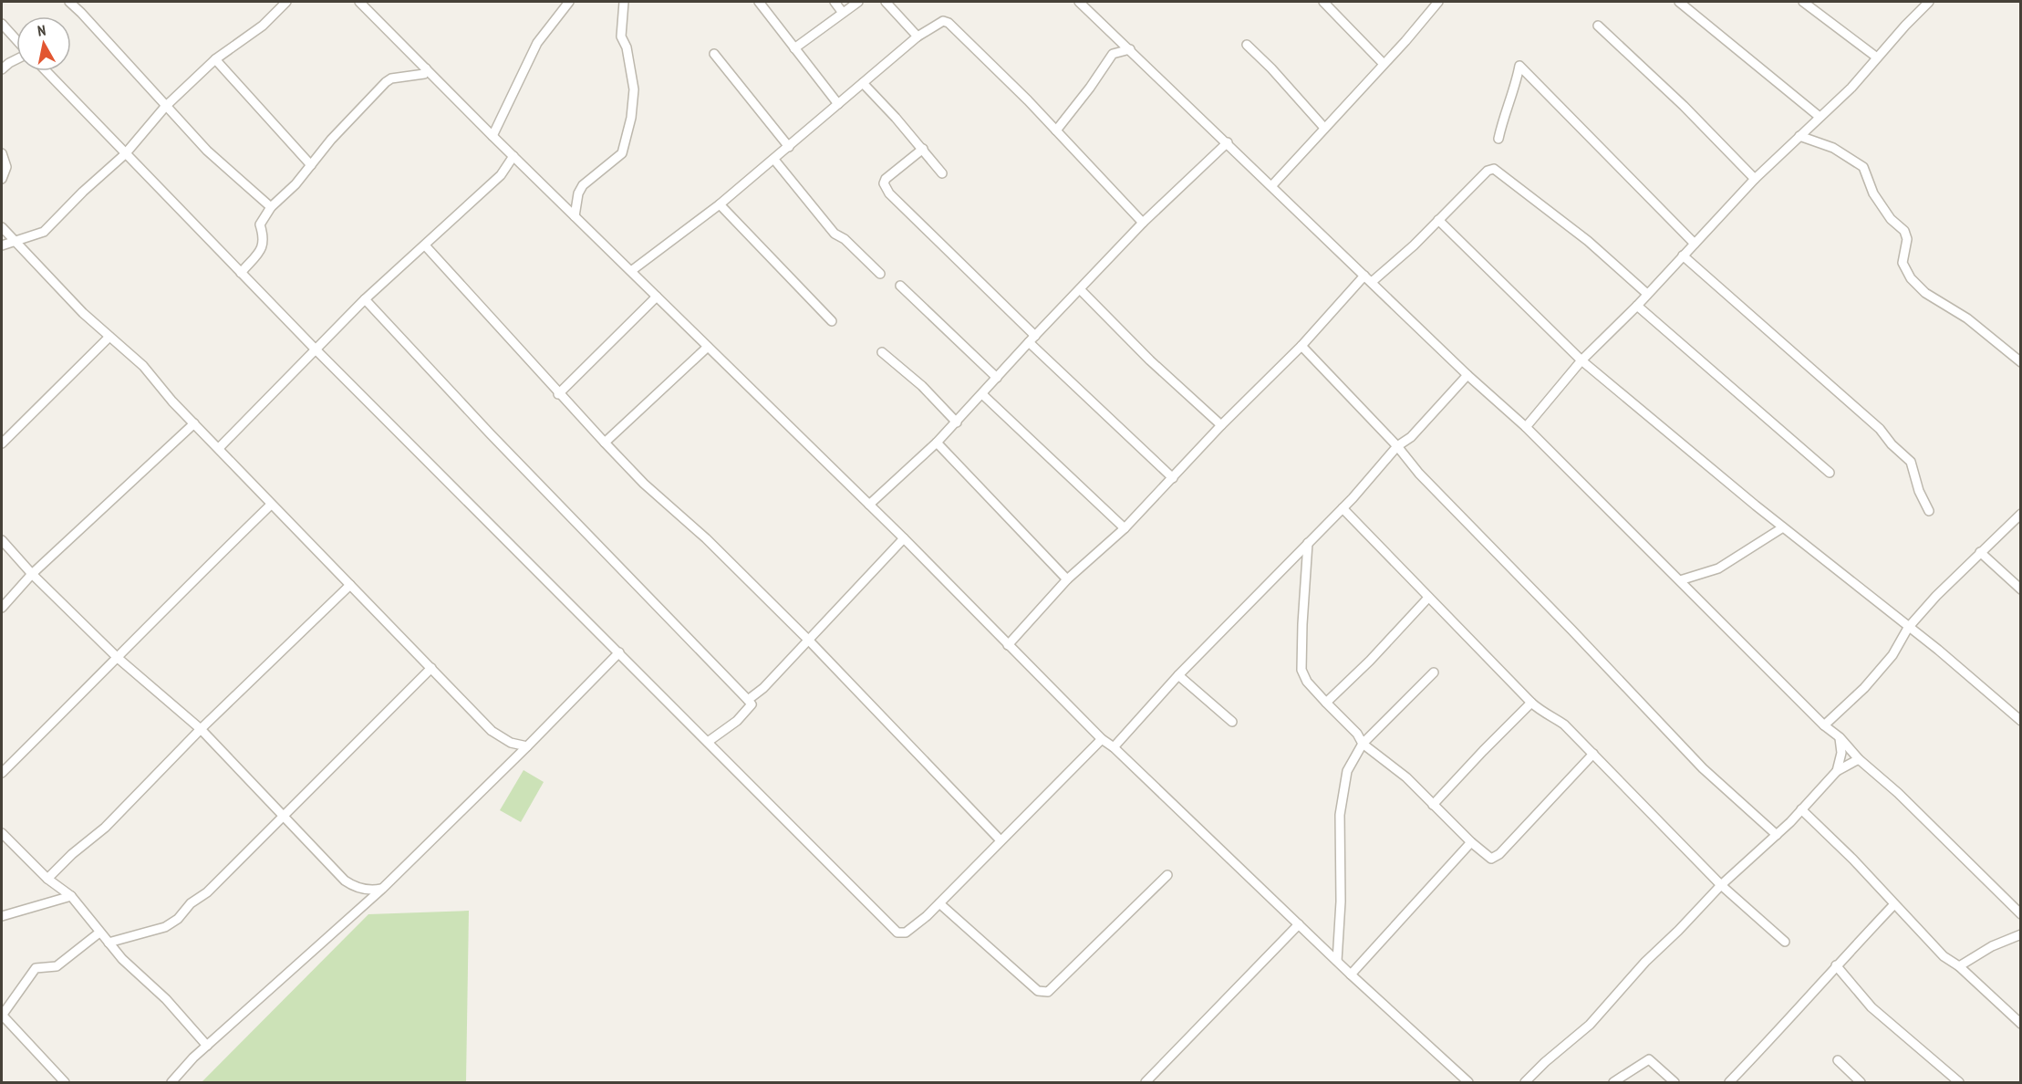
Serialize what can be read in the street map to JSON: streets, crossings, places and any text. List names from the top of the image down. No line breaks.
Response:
{"north":"top"}
